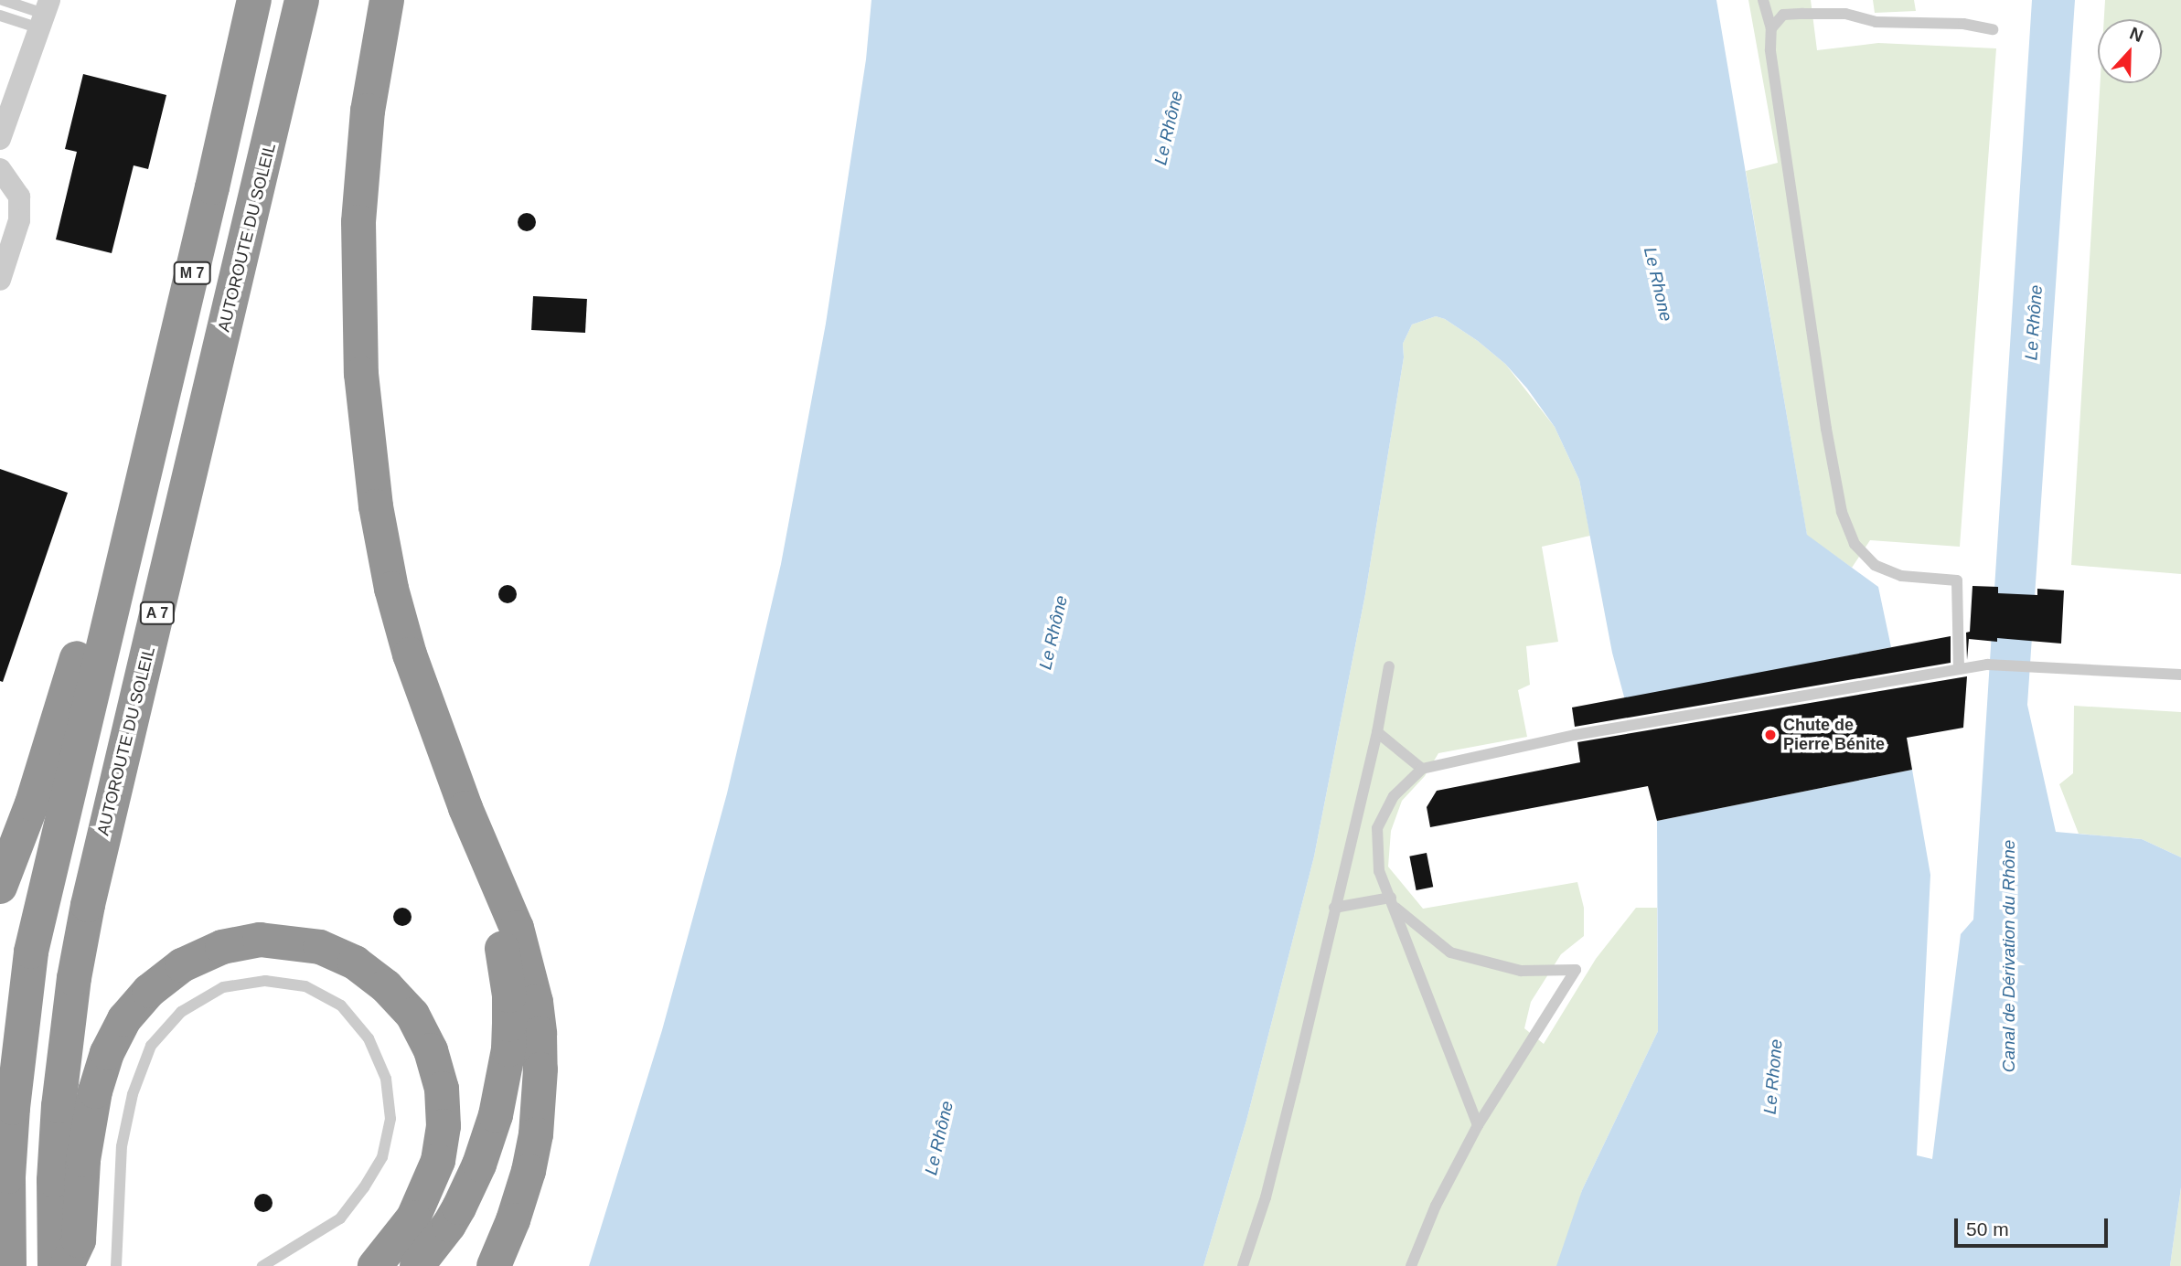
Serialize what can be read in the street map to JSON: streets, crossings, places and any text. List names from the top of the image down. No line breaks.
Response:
{"streets":{"highway":["AUTOROUTE DU SOLEIL","M 7","A 7"]},"water":["Le Rhône","Le Rhone","Canal de Dérivation du Rhône"],"places":["Chute de Pierre Bénite"],"scale_bar":"50 m","north":"top"}
